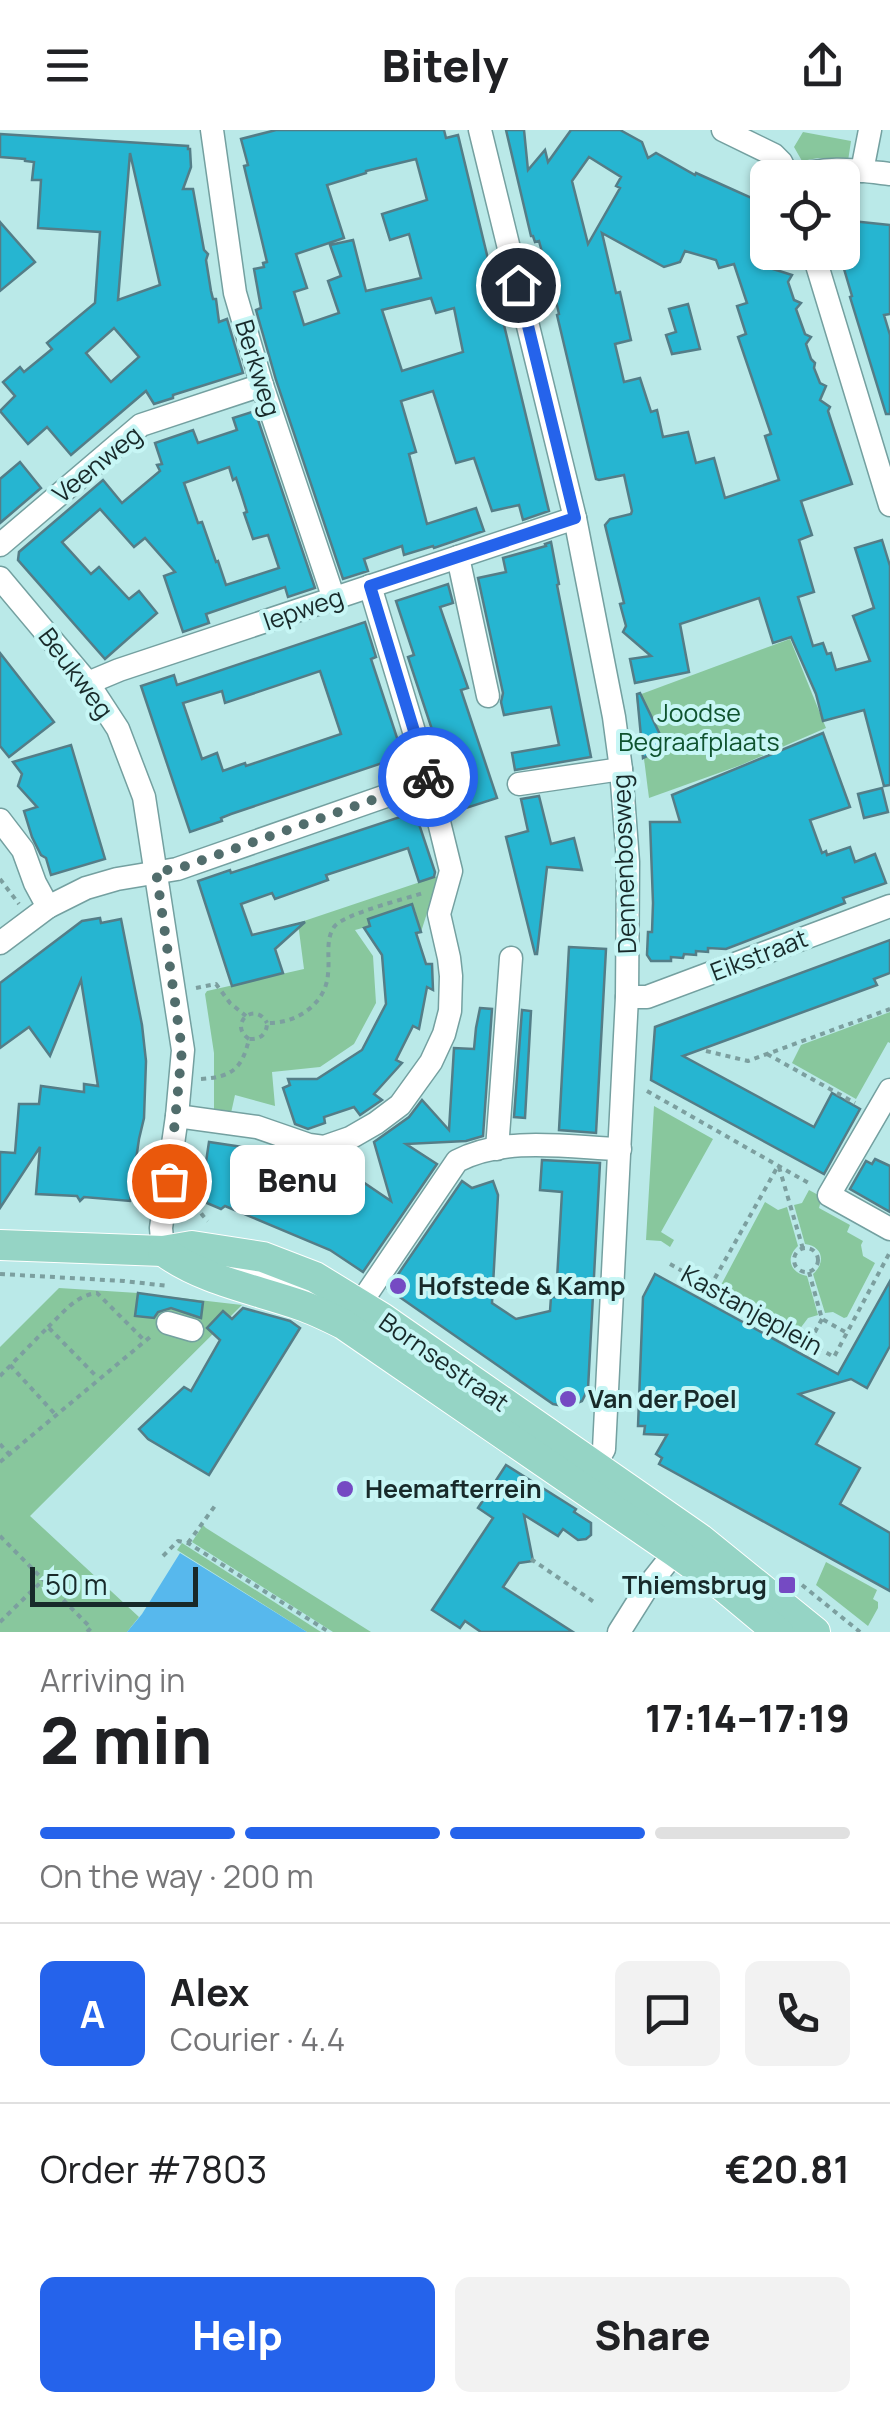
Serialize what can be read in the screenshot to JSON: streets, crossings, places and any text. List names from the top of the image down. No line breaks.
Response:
{"streets":{"main road":["Bornsestraat"],"street":["Berkweg","Veenweg","Iepweg","Beukweg","Dennenbosweg","Eikstraat"],"path":["Kastanjeplein"]},"crossings":[["Berkweg","Veenweg"],["Berkweg","Iepweg"],["Iepweg","Beukweg"],["Iepweg","Dennenbosweg"],["Beukweg","Bornsestraat"],["Dennenbosweg","Eikstraat"],["Dennenbosweg","Bornsestraat"]],"parks":["Joodse Begraafplaats"],"places":{"other":["Benu","Hofstede & Kamp","Van der Poel","Heemafterrein"],"transit":["Thiemsbrug"]},"scale_bar":"50 m","page":{"header":"Bitely","bubble":"Benu","scale":"50 m","heading":["2 min","Arriving in","17:14–17:19"],"panel":["Alex","Courier · 4.4","Order #7803","€20.81"],"bar":"On the way · 200 m","round":"A","buttons":["Help","Share"]}}
